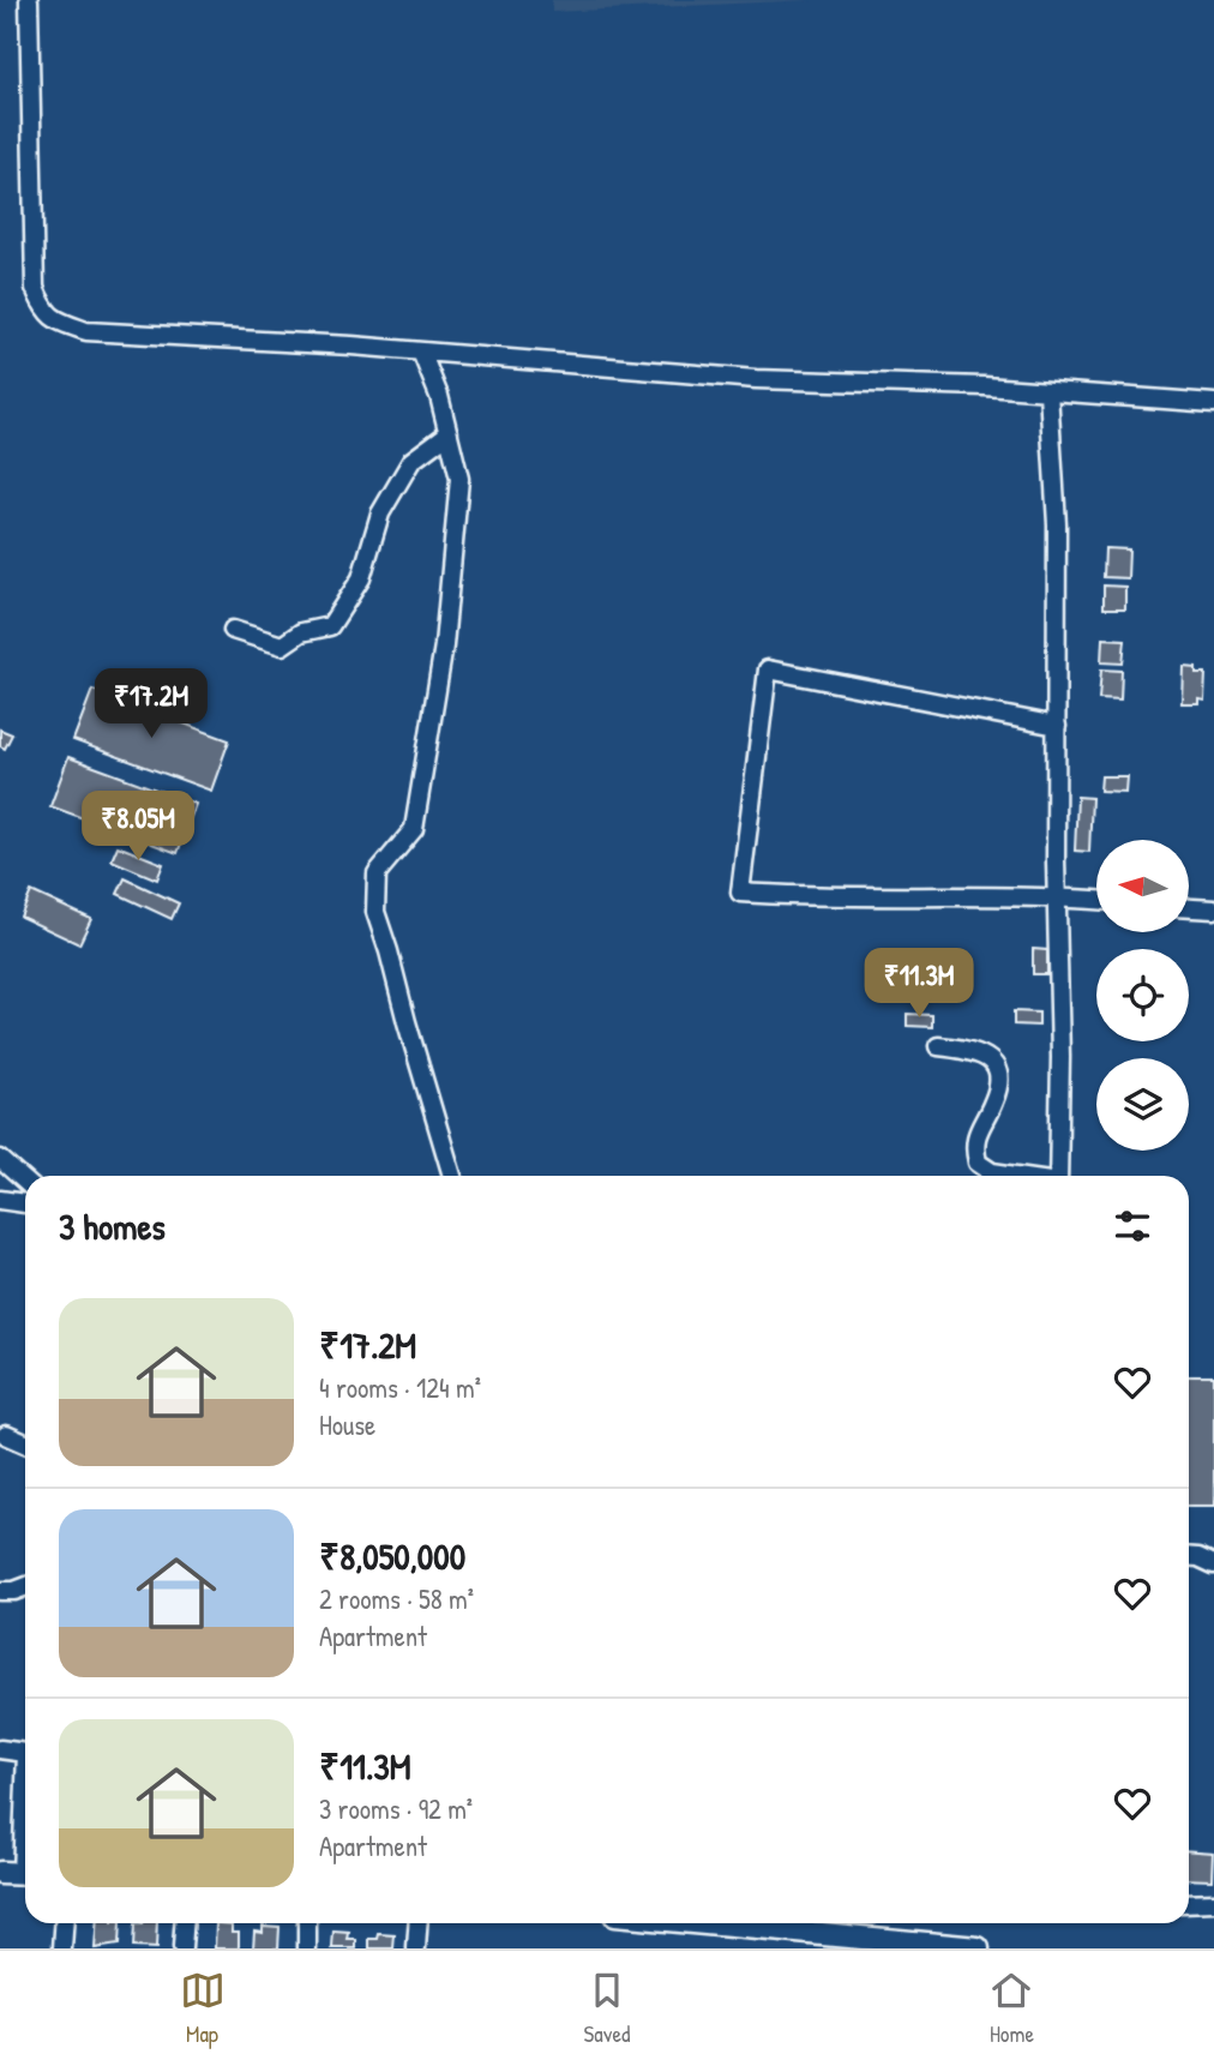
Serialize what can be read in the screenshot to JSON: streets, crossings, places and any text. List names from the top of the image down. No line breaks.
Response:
{"north":"left","page":{"price":["₹17.2M","₹8.05M","₹11.3M"],"heading":"3 homes","list":[{"name":"₹17.2M","note":"4 rooms · 124 m² · House"},{"name":"₹8,050,000","note":"2 rooms · 58 m² · Apartment"},{"name":"₹11.3M","note":"3 rooms · 92 m² · Apartment"}],"tabs":["Map","Saved","Home"]}}
